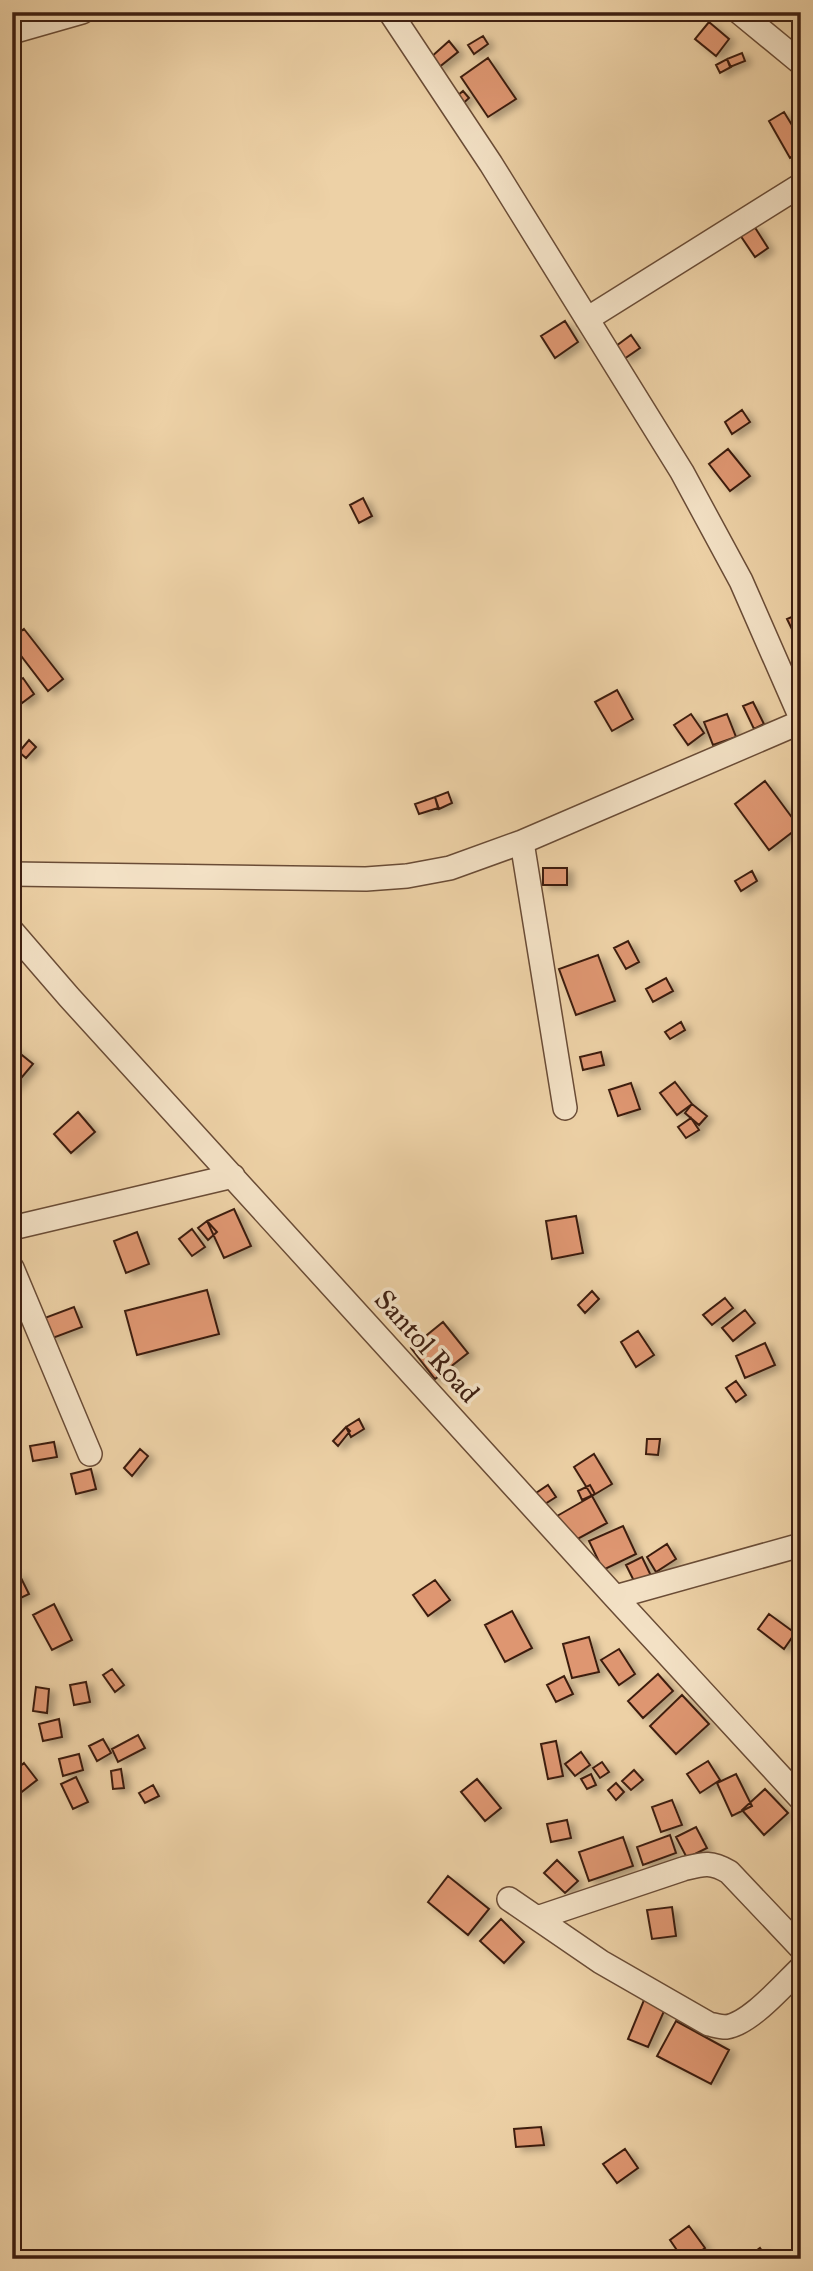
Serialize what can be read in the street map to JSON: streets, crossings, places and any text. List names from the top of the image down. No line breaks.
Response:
{"streets":{"street":["Santol Road"]}}
